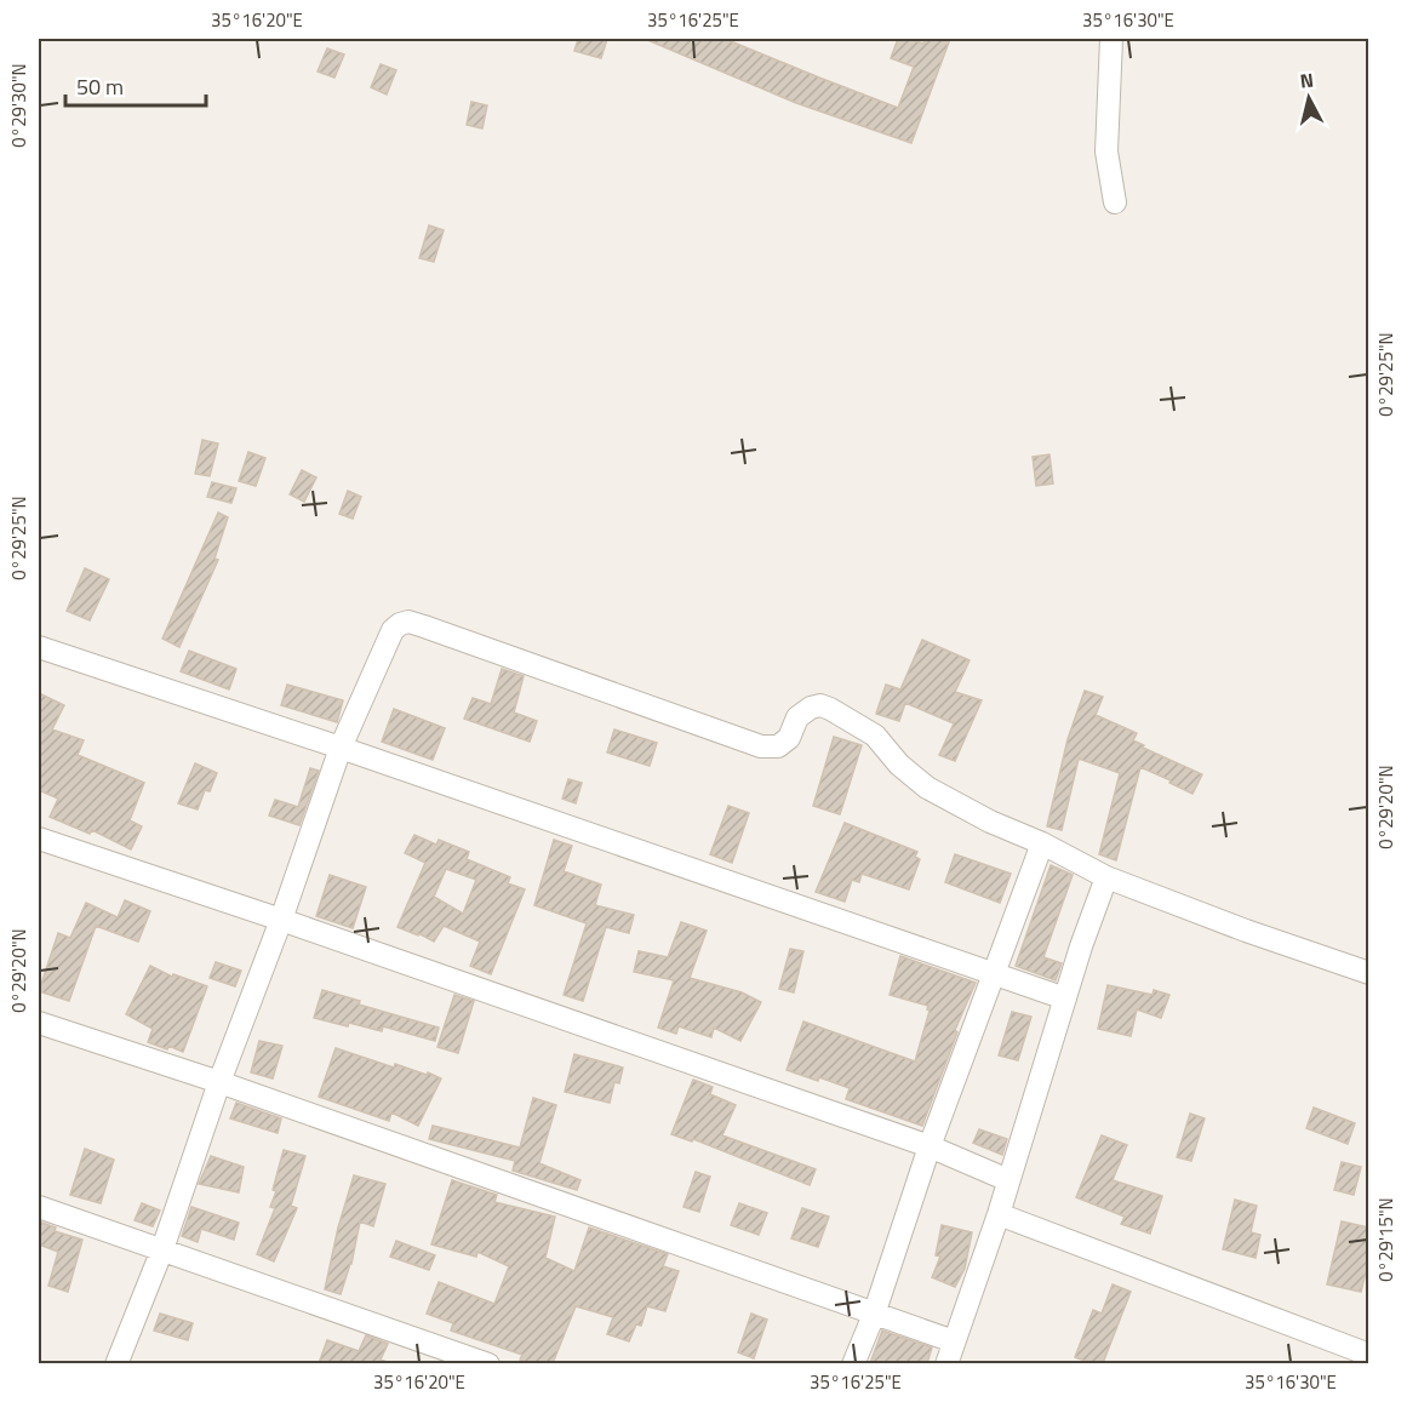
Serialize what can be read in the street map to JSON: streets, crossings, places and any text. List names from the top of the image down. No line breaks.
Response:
{"scale_bar":"50 m","north":"top","coordinates":["35°16'20\"E","35°16'25\"E","35°16'30\"E","0°29'30\"N","0°29'25\"N","0°29'20\"N","0°29'15\"N"]}
